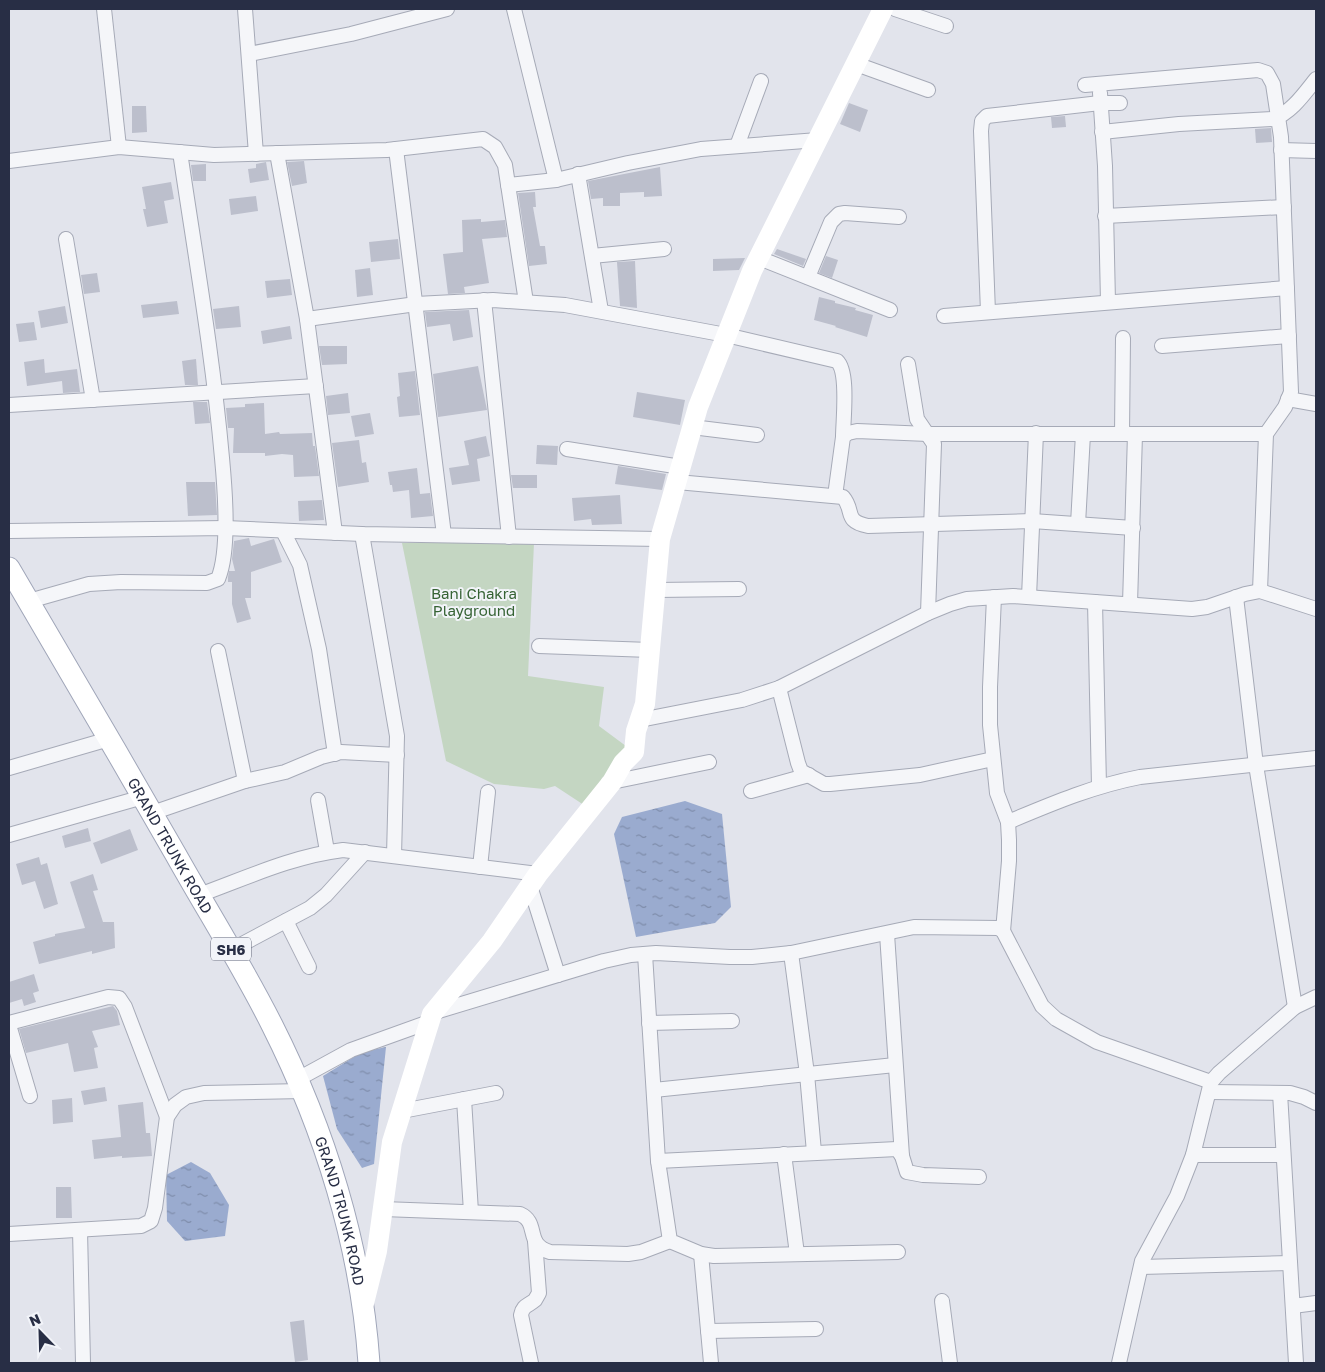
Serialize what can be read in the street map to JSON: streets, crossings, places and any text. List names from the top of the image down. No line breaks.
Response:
{"streets":{"main road":["GRAND TRUNK ROAD","SH6"]},"parks":["Bani Chakra Playground"],"north":"top left"}
